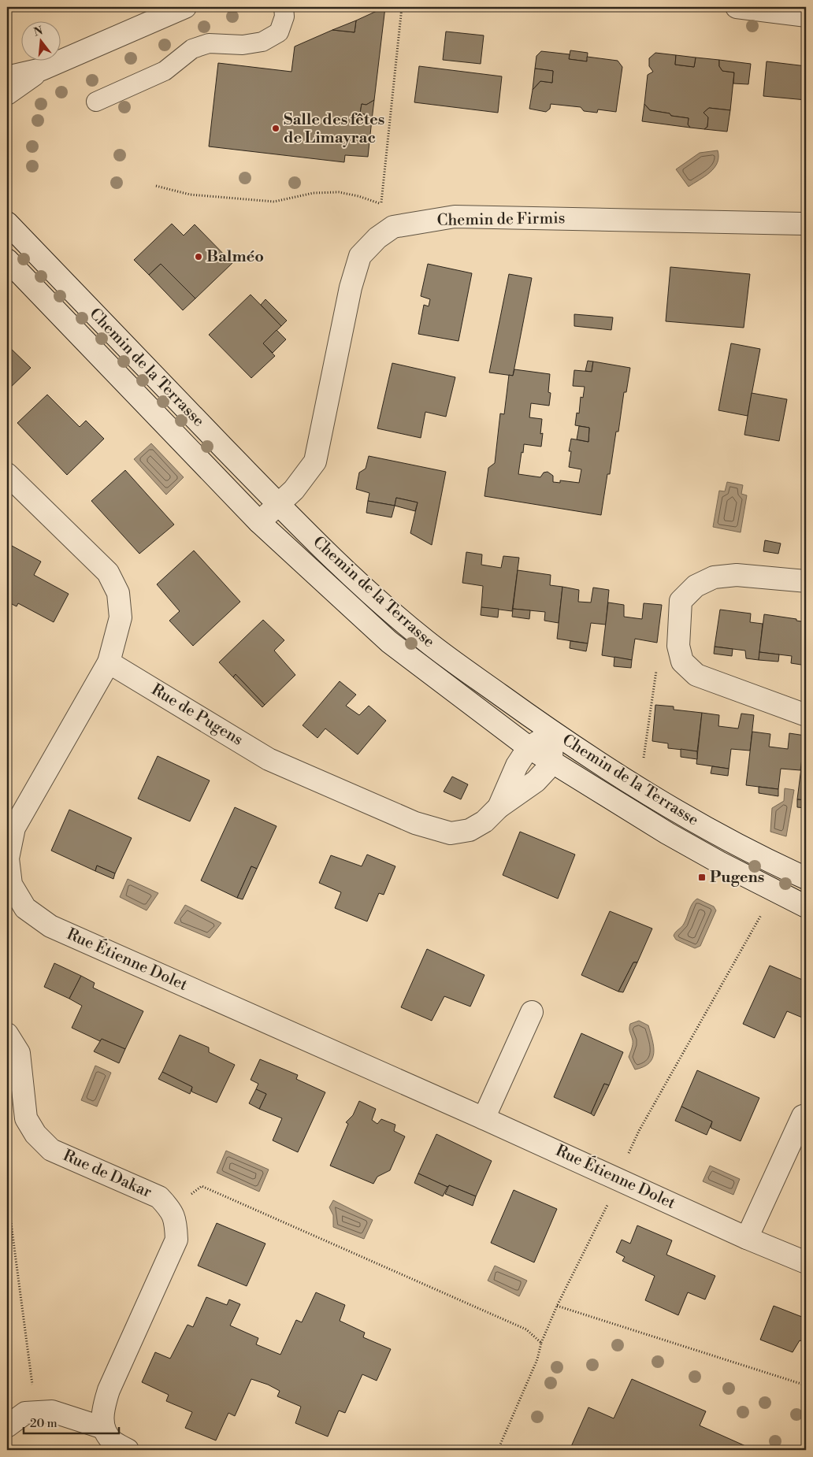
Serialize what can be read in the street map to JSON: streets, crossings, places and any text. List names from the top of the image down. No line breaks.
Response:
{"streets":{"street":["Chemin de Firmis","Chemin de la Terrasse","Rue de Pugens","Rue Étienne Dolet","Rue de Dakar"]},"crossings":[["Chemin de Firmis","Chemin de la Terrasse"],["Chemin de la Terrasse","Rue de Pugens"],["Rue de Pugens","Rue Étienne Dolet"]],"places":{"other":["Salle des fêtes de Limayrac","Balméo"],"transit":["Pugens"]},"scale_bar":"20 m","north":"top"}
